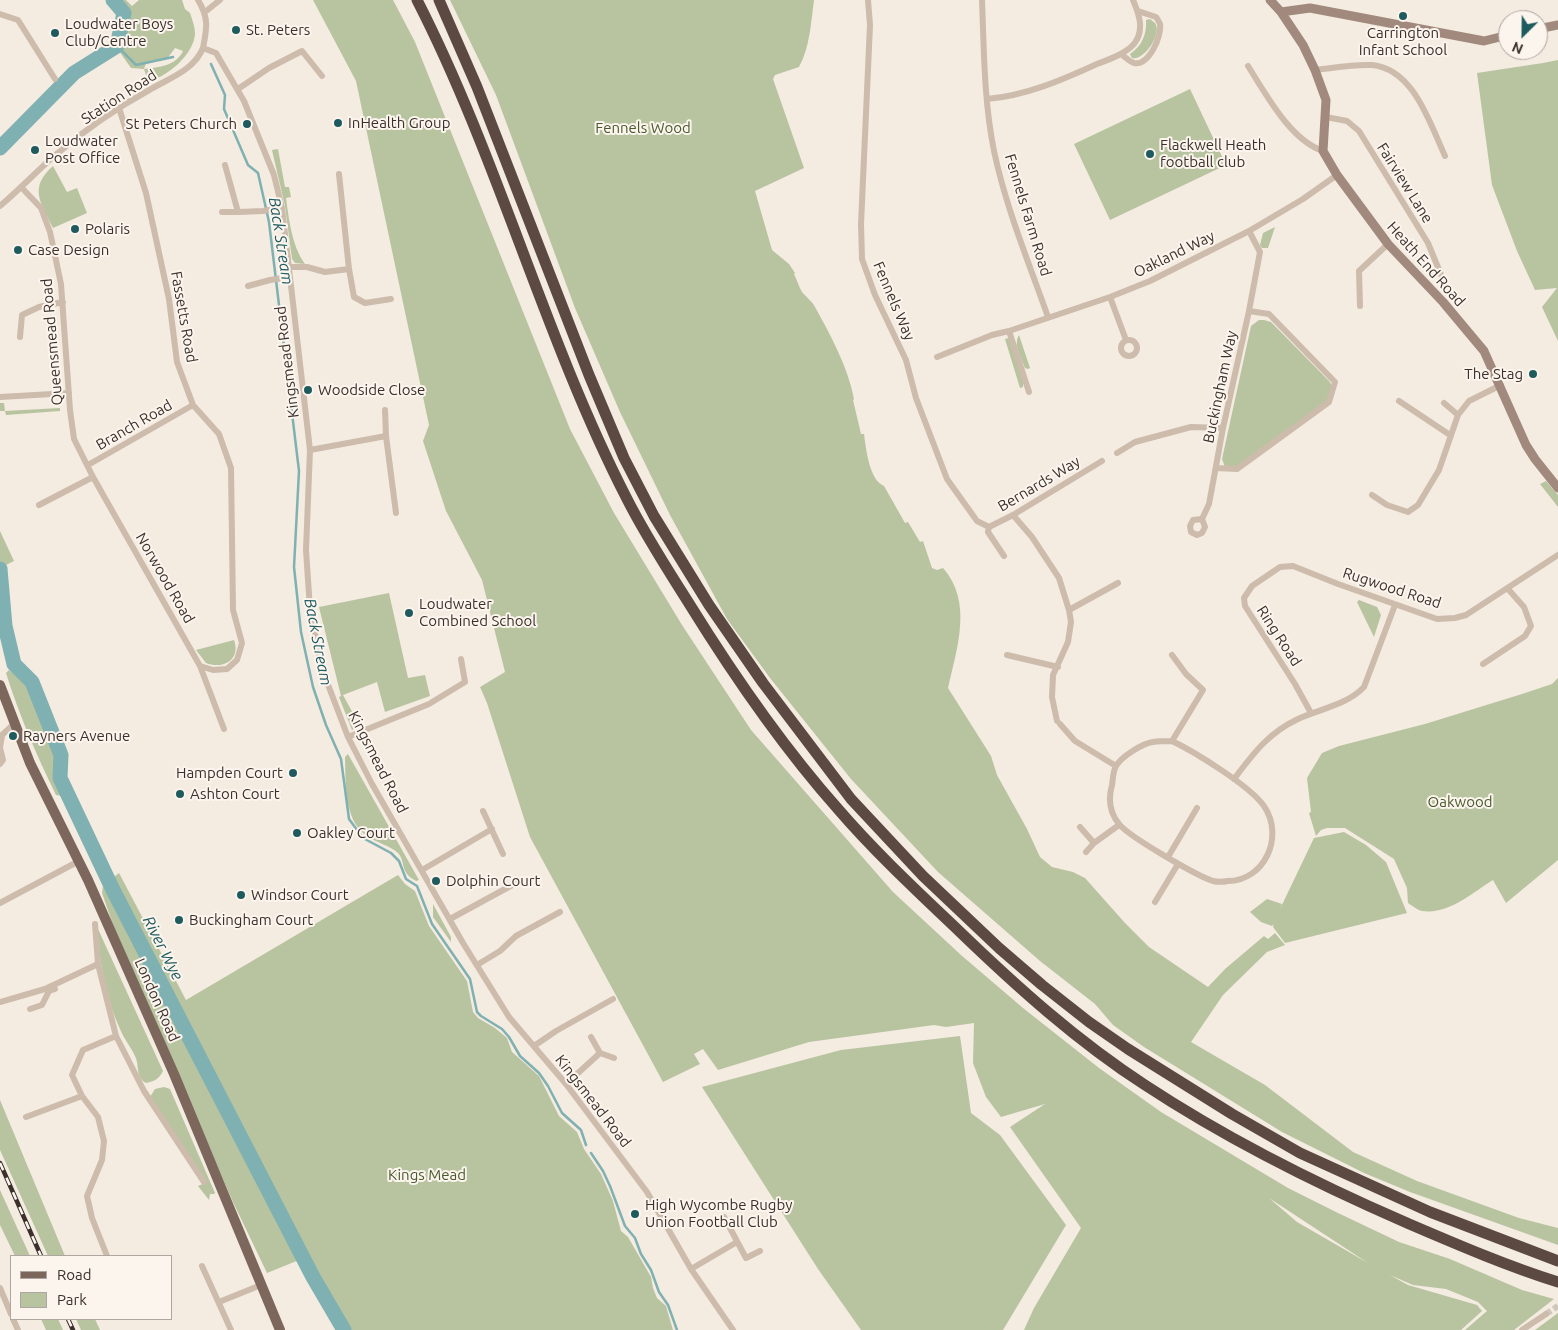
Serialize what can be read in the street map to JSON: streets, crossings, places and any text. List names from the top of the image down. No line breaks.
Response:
{"streets":{"main road":["London Road"],"street":["Station Road","Fairview Lane","Fennels Farm Road","Oakland Way","Heath End Road","Fennels Way","Fassetts Road","Queensmead Road","Kingsmead Road","Buckingham Way","Branch Road","Bernards Way","Norwood Road","Rugwood Road","Ring Road"]},"crossings":[["Station Road","Fassetts Road"],["Station Road","Queensmead Road"],["Station Road","Kingsmead Road"],["Fennels Farm Road","Oakland Way"],["Oakland Way","Heath End Road"],["Oakland Way","Buckingham Way"],["Fennels Way","Bernards Way"],["Fassetts Road","Branch Road"],["Fassetts Road","Norwood Road"],["Queensmead Road","Norwood Road"],["Branch Road","Norwood Road"],["Rugwood Road","Ring Road"]],"water":["Back Stream","River Wye"],"parks":["Fennels Wood","Oakwood","Kings Mead"],"places":["Carrington Infant School","St. Peters","Loudwater Boys Club/Centre","InHealth Group","St Peters Church","Loudwater Post Office","Flackwell Heath football club","Polaris","Case Design","The Stag","Woodside Close","Loudwater Combined School","Rayners Avenue","Hampden Court","Ashton Court","Oakley Court","Dolphin Court","Windsor Court","Buckingham Court","High Wycombe Rugby Union Football Club"],"legend":["Road","Park"],"north":"bottom left"}
